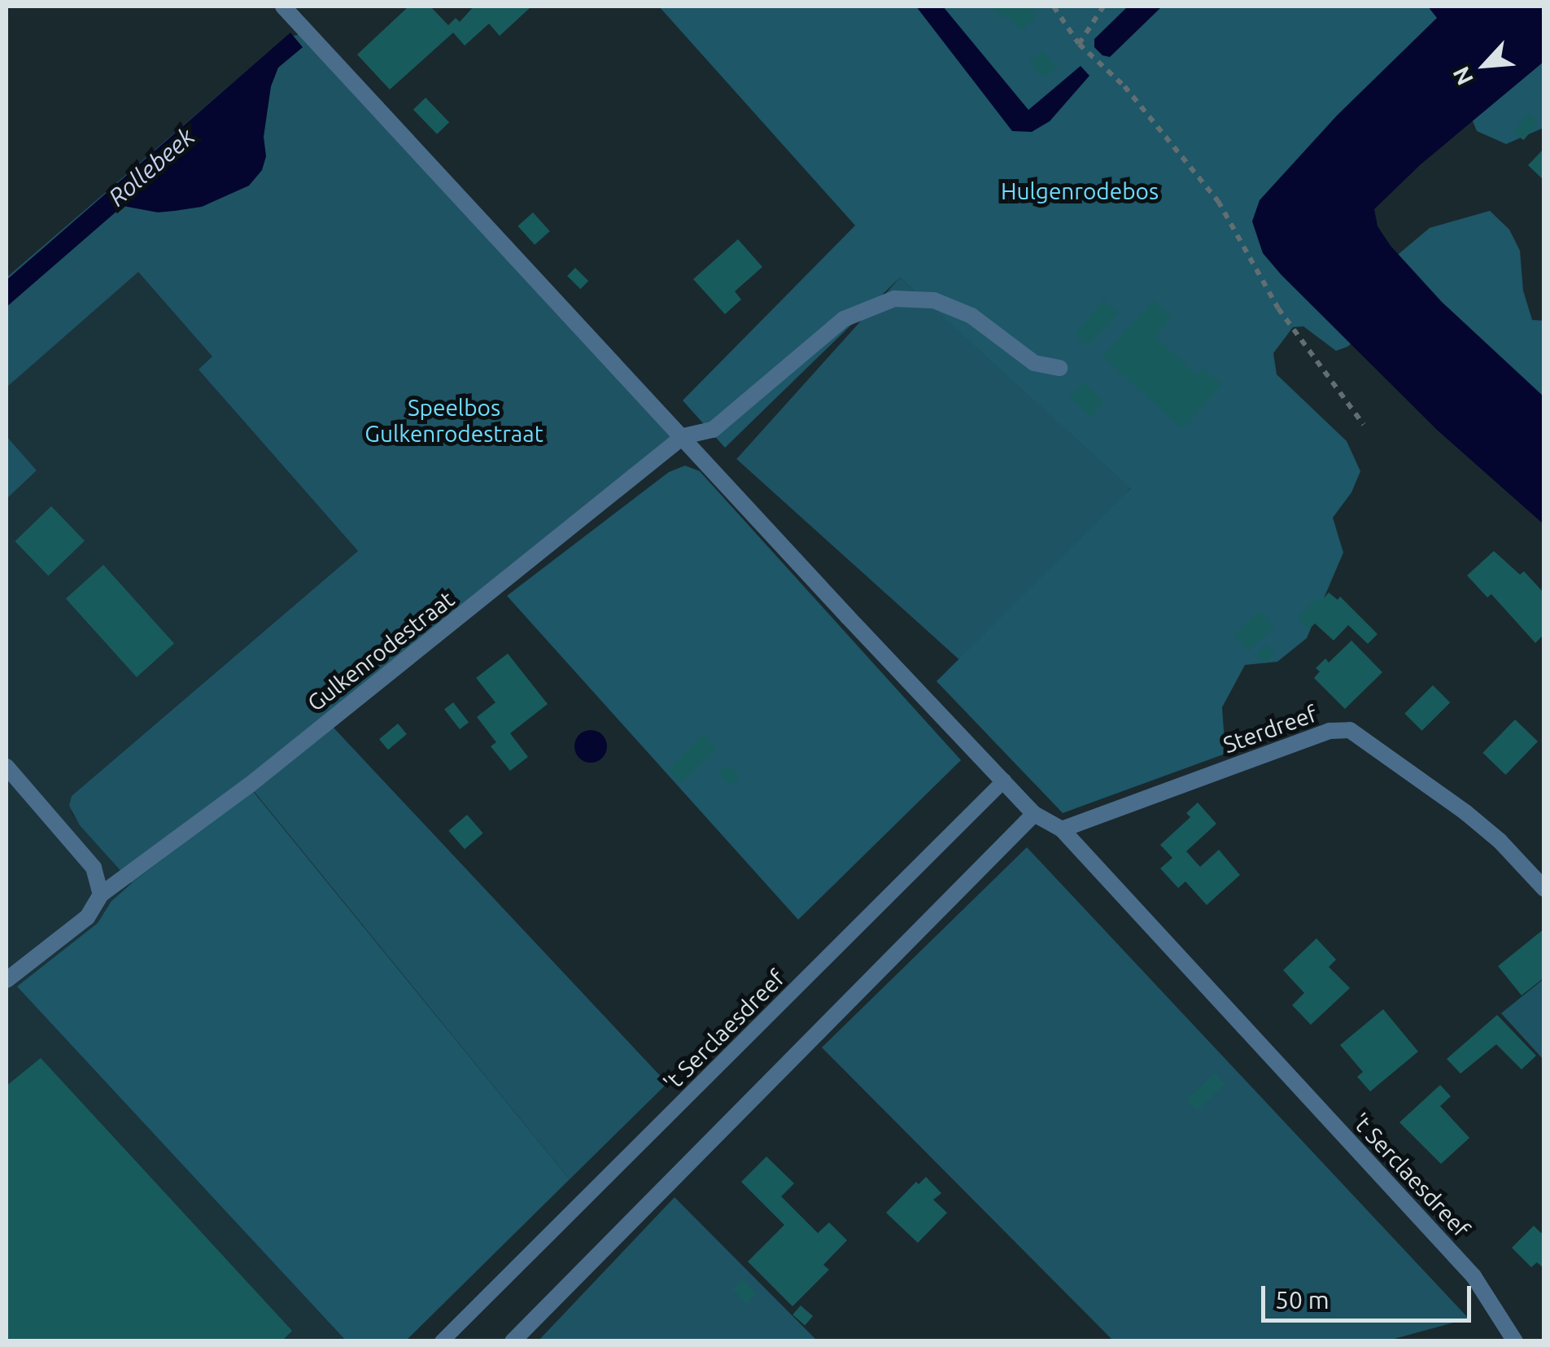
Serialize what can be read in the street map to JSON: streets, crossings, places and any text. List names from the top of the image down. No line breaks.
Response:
{"streets":{"street":["Gulkenrodestraat","Sterdreef","'t Serclaesdreef"]},"crossings":[["Sterdreef","'t Serclaesdreef"]],"water":["Rollebeek"],"parks":["Hulgenrodebos","Speelbos Gulkenrodestraat"],"scale_bar":"50 m","north":"bottom left"}
